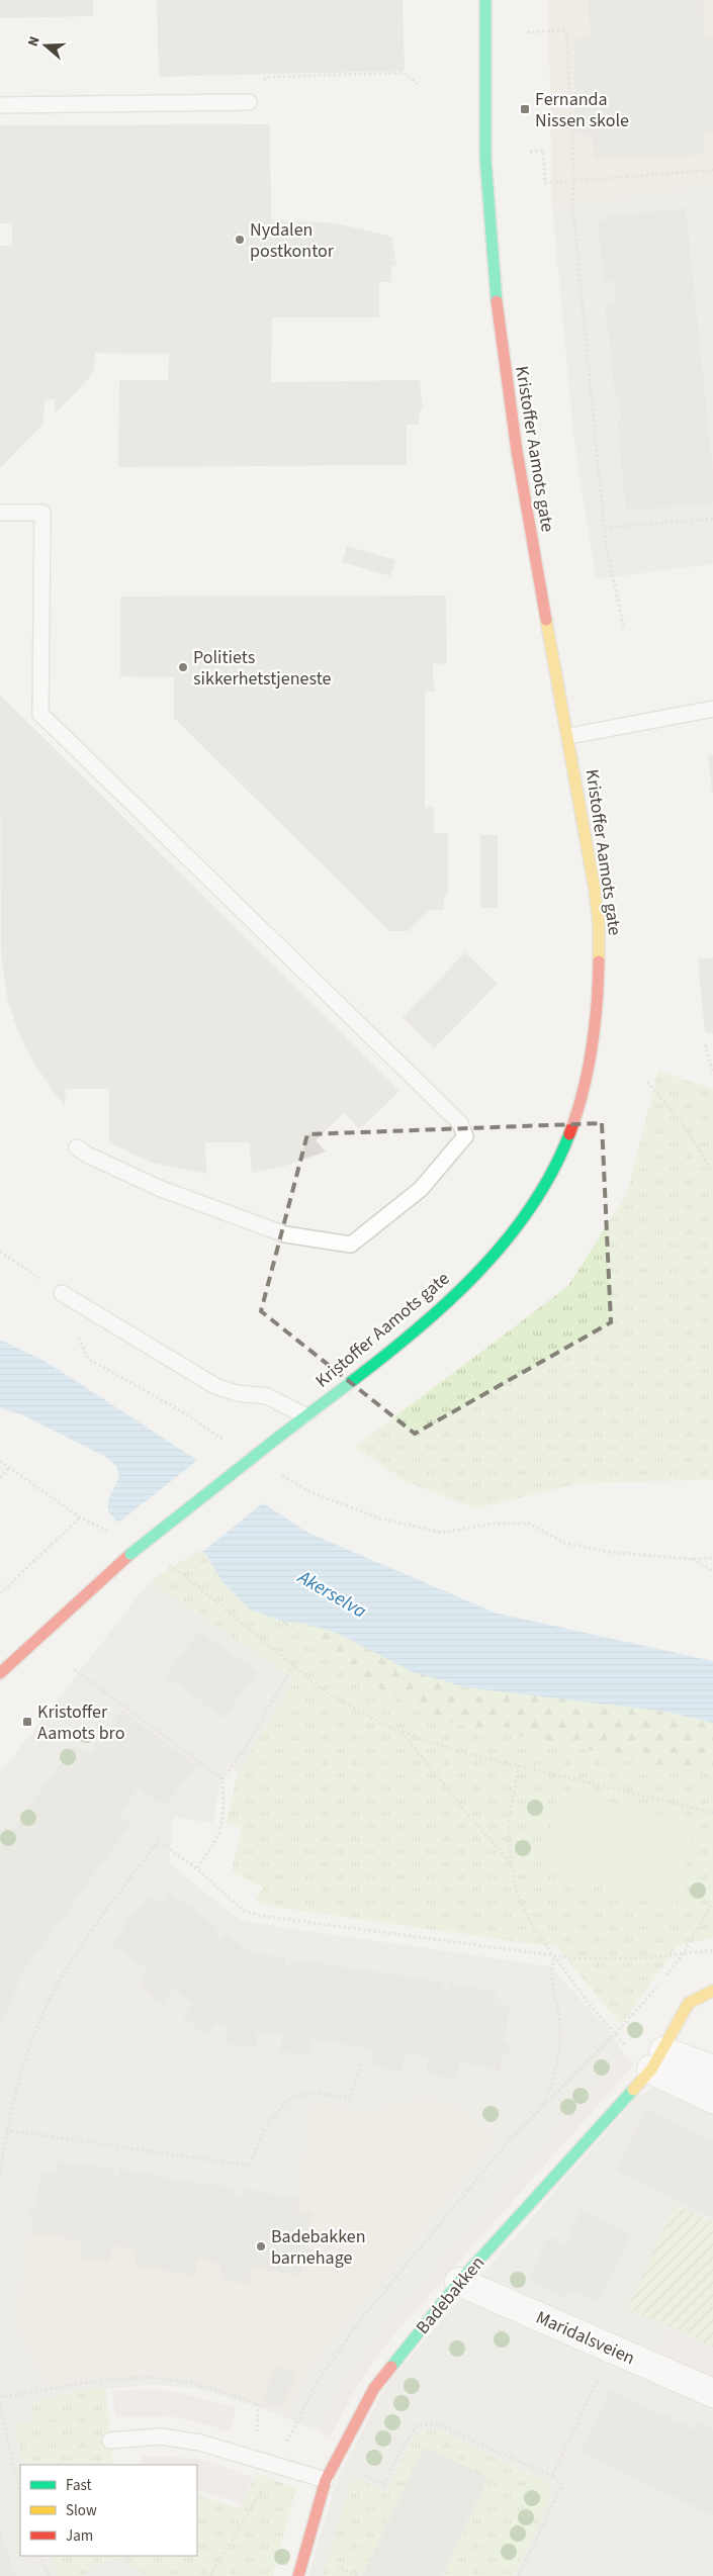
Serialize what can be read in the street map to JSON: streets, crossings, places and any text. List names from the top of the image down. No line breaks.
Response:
{"streets":{"street":["Kristoffer Aamots gate","Badebakken","Maridalsveien"]},"crossings":[["Badebakken","Maridalsveien"]],"water":["Akerselva"],"places":{"transit":["Fernanda Nissen skole","Kristoffer Aamots bro"],"other":["Nydalen postkontor","Politiets sikkerhetstjeneste","Badebakken barnehage"]},"legend":["Fast","Slow","Jam"],"north":"left"}
